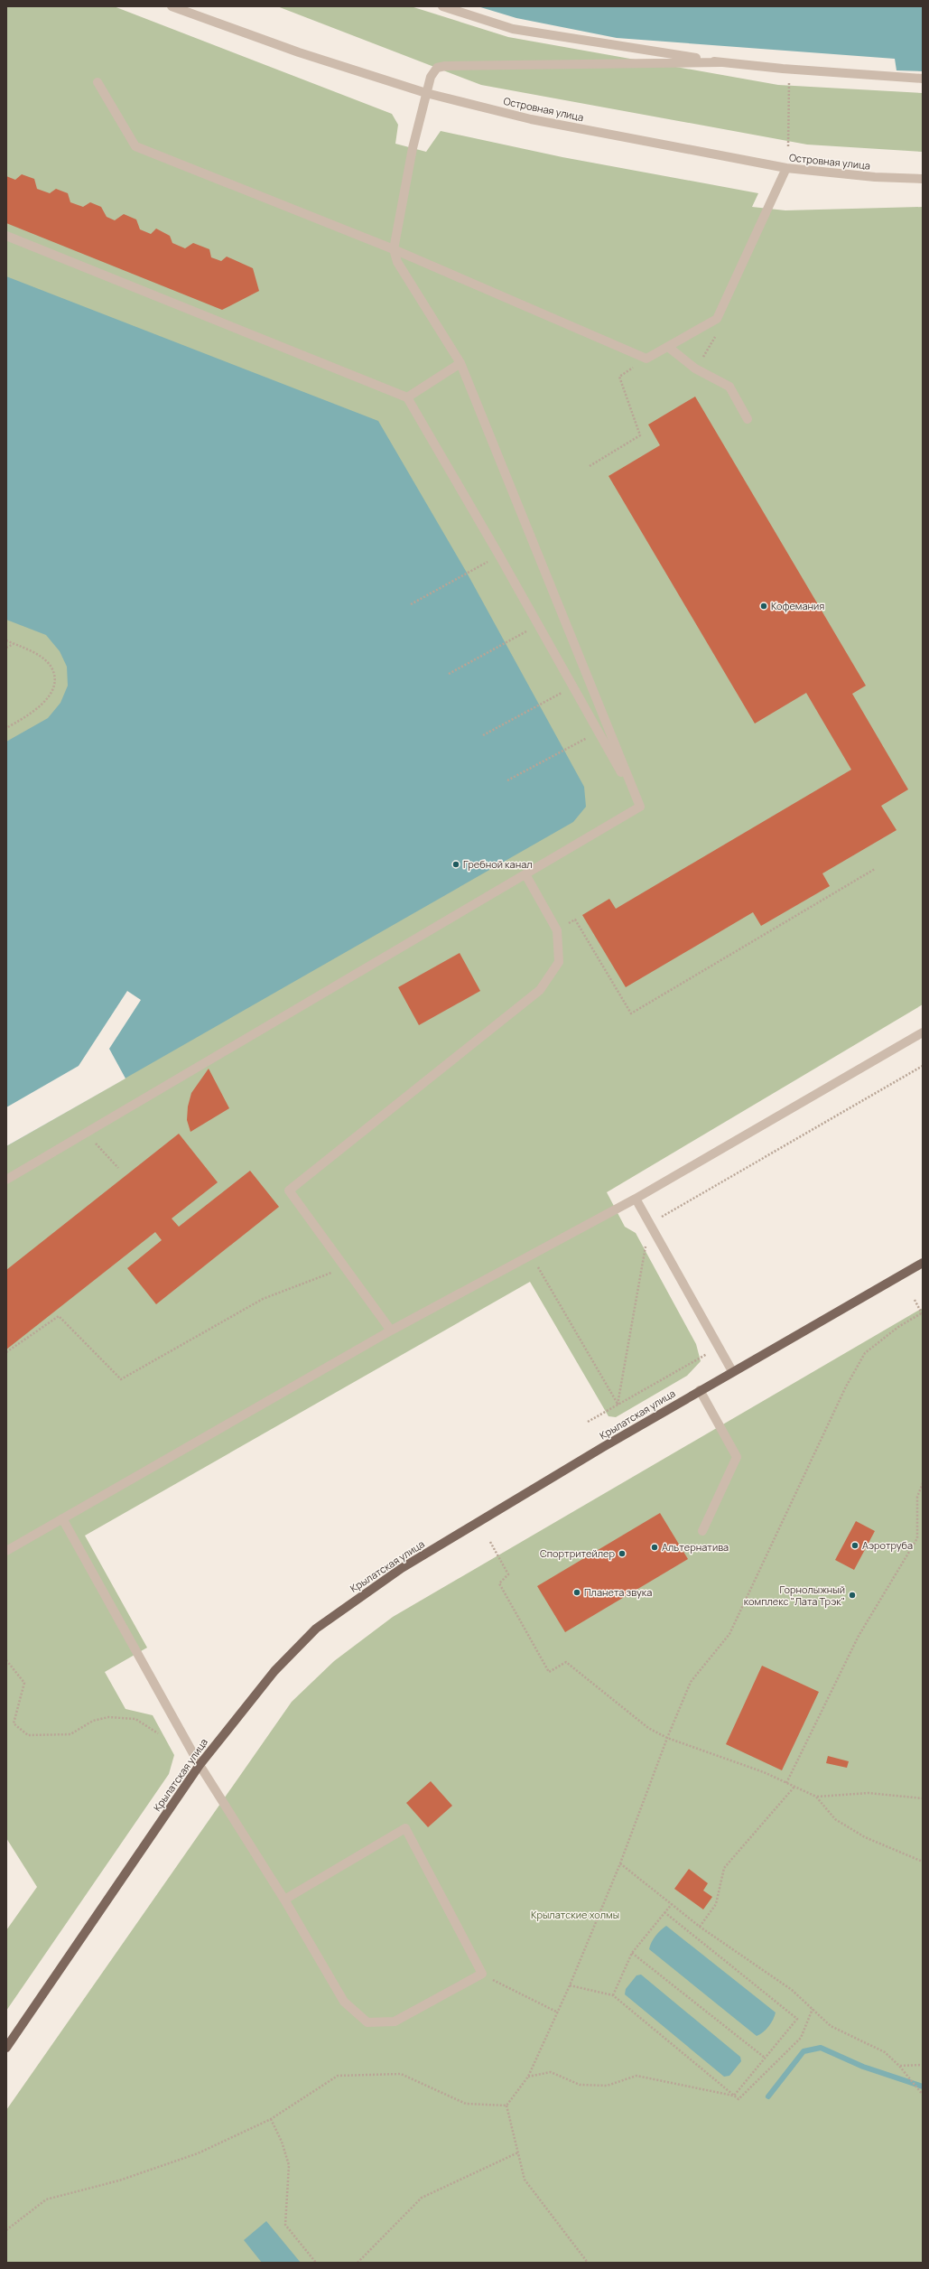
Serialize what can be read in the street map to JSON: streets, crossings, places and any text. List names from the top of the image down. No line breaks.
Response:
{"streets":{"main road":["Крылатская улица"],"street":["Островная улица"]},"parks":["Крылатские холмы"],"places":["Кофемания","Гребной канал","Аэротруба","Альтернатива","Спортритейлер","Планета звука","Горнолыжный комплекс \"Лата Трэк\""]}
